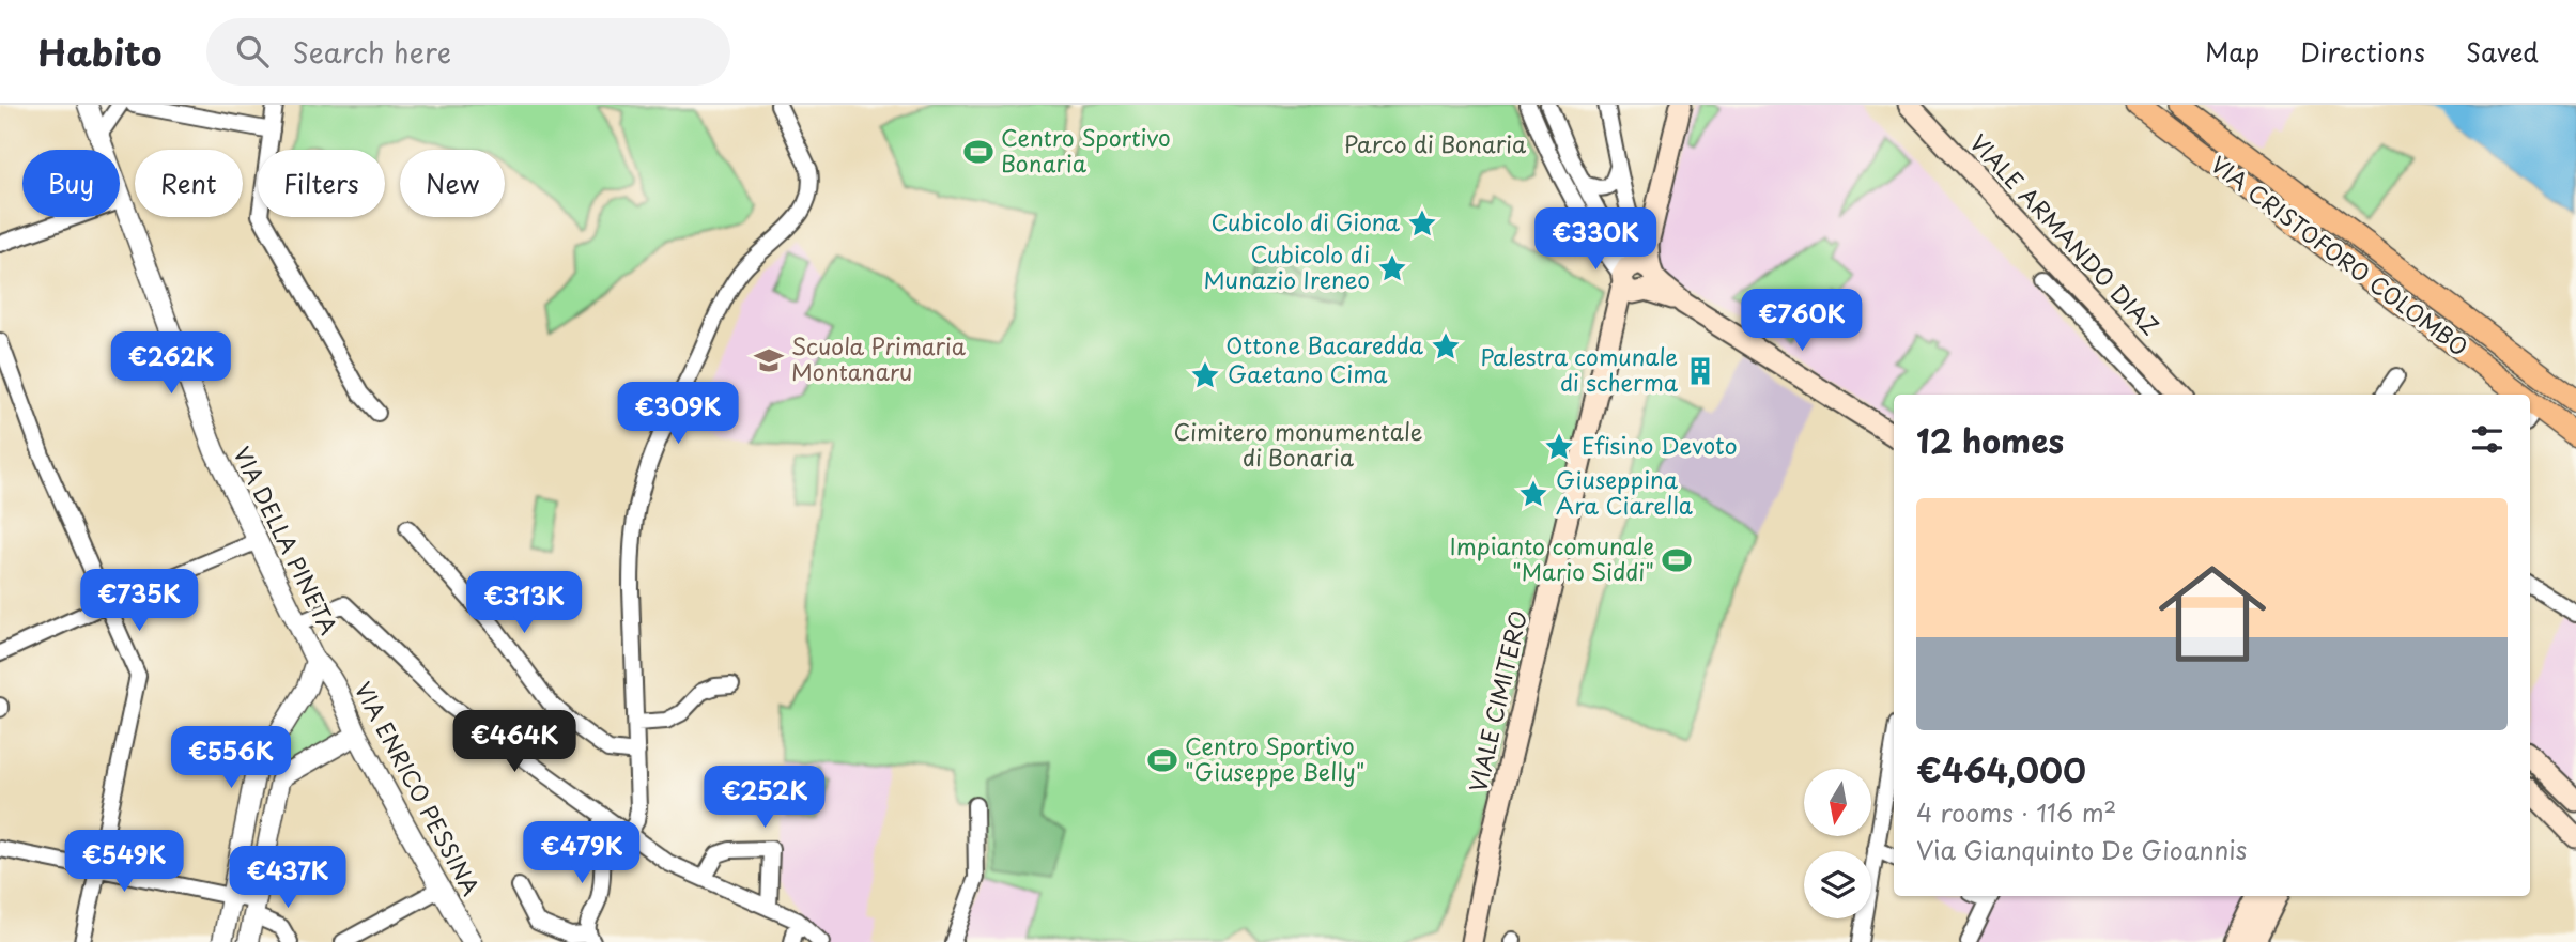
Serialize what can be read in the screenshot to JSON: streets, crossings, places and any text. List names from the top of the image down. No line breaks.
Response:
{"streets":{"main road":["VIALE ARMANDO DIAZ","VIA CRISTOFORO COLOMBO","VIALE CIMITERO"],"street":["VIA DELLA PINETA","VIA ENRICO PESSINA"]},"crossings":[["VIA DELLA PINETA","VIA ENRICO PESSINA"]],"parks":["Parco di Bonaria","Cimitero monumentale di Bonaria"],"places":{"sports":["Centro Sportivo Bonaria","Impianto comunale \"Mario Siddi\"","Centro Sportivo \"Giuseppe Belly\""],"place":["Cubicolo di Giona","Cubicolo di Munazio Ireneo","Ottone Bacaredda","Gaetano Cima","Efisino Devoto","Giuseppina Ara Ciarella"],"school or university":["Scuola Primaria Montanaru"],"building":["Palestra comunale di scherma"]},"north":"bottom","page":{"header":"Habito","search":"Search here","nav":["Map","Directions","Saved"],"chip":["Buy","Rent","Filters","New"],"price":["€330K","€760K","€262K","€309K","€735K","€313K","€464K","€556K","€252K","€479K","€549K","€437K"],"heading":"12 homes","list":[{"name":"€464,000","note":"4 rooms · 116 m² · Via Gianquinto De Gioannis"}]}}
